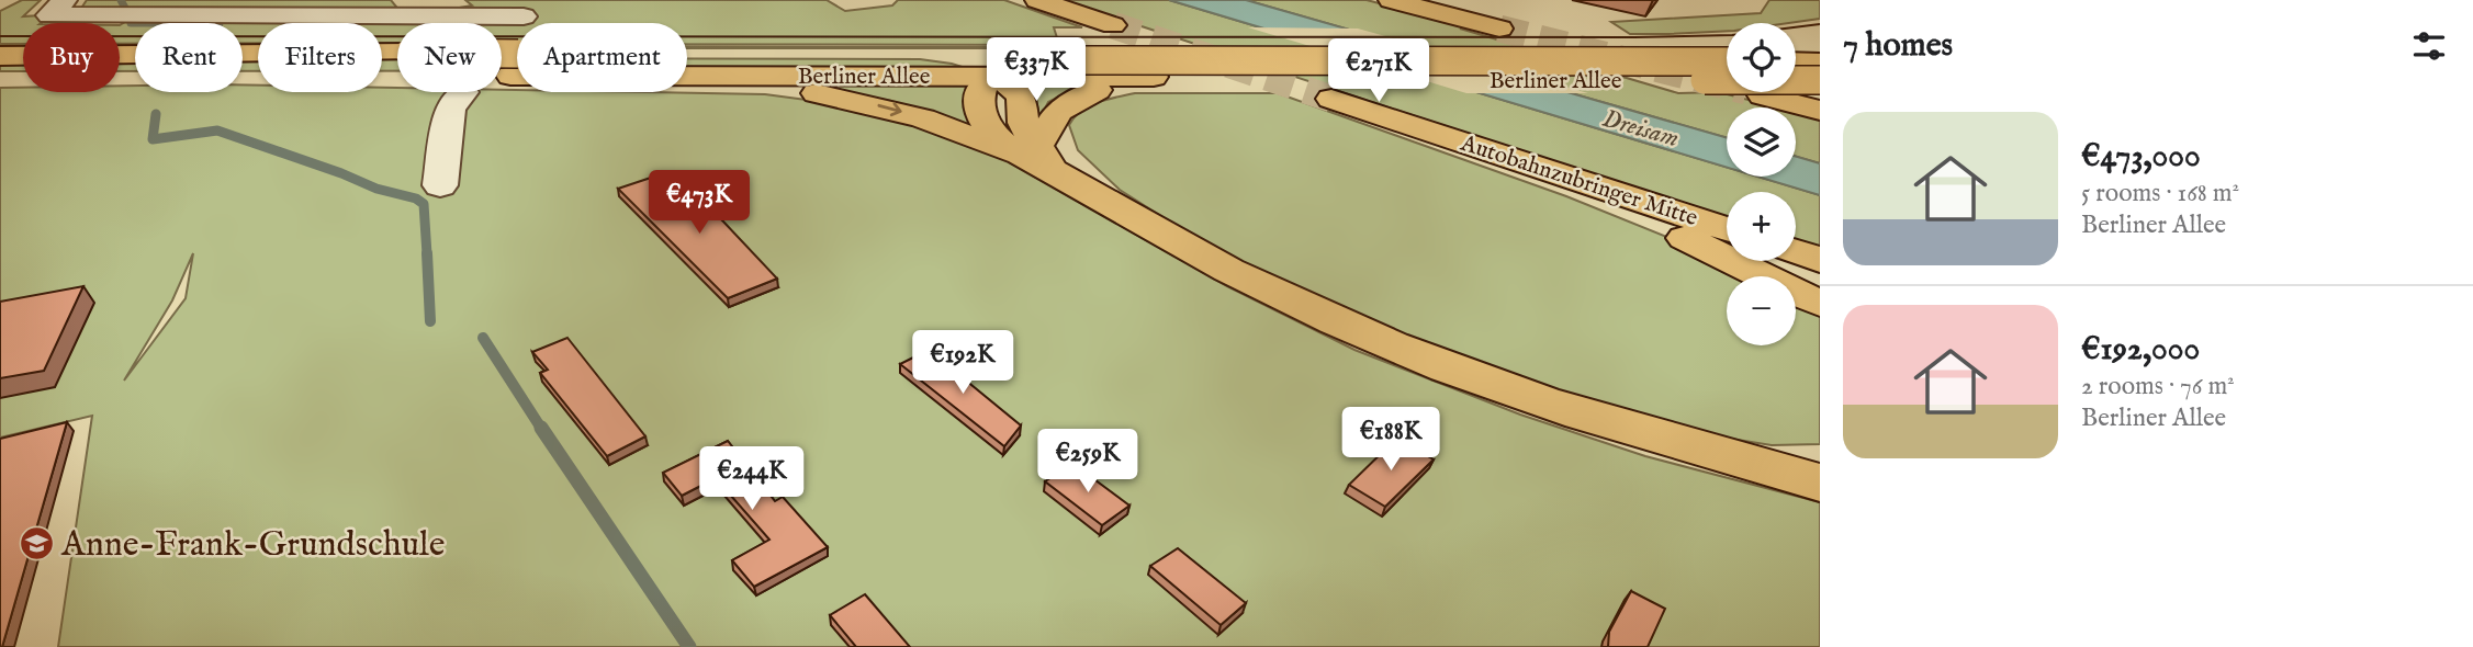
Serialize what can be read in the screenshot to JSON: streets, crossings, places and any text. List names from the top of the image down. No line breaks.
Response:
{"streets":{"main road":["Berliner Allee","Autobahnzubringer Mitte"]},"water":["Dreisam"],"places":{"school or university":["Anne-Frank-Grundschule"]},"page":{"heading":"7 homes","map_buttons":["+","−"],"chip":["Buy","Rent","Filters","New","Apartment"],"price":["€337K","€271K","€473K","€192K","€188K","€259K","€244K"],"list":[{"name":"€473,000","note":"5 rooms · 168 m² · Berliner Allee"},{"name":"€192,000","note":"2 rooms · 76 m² · Berliner Allee"}]}}
